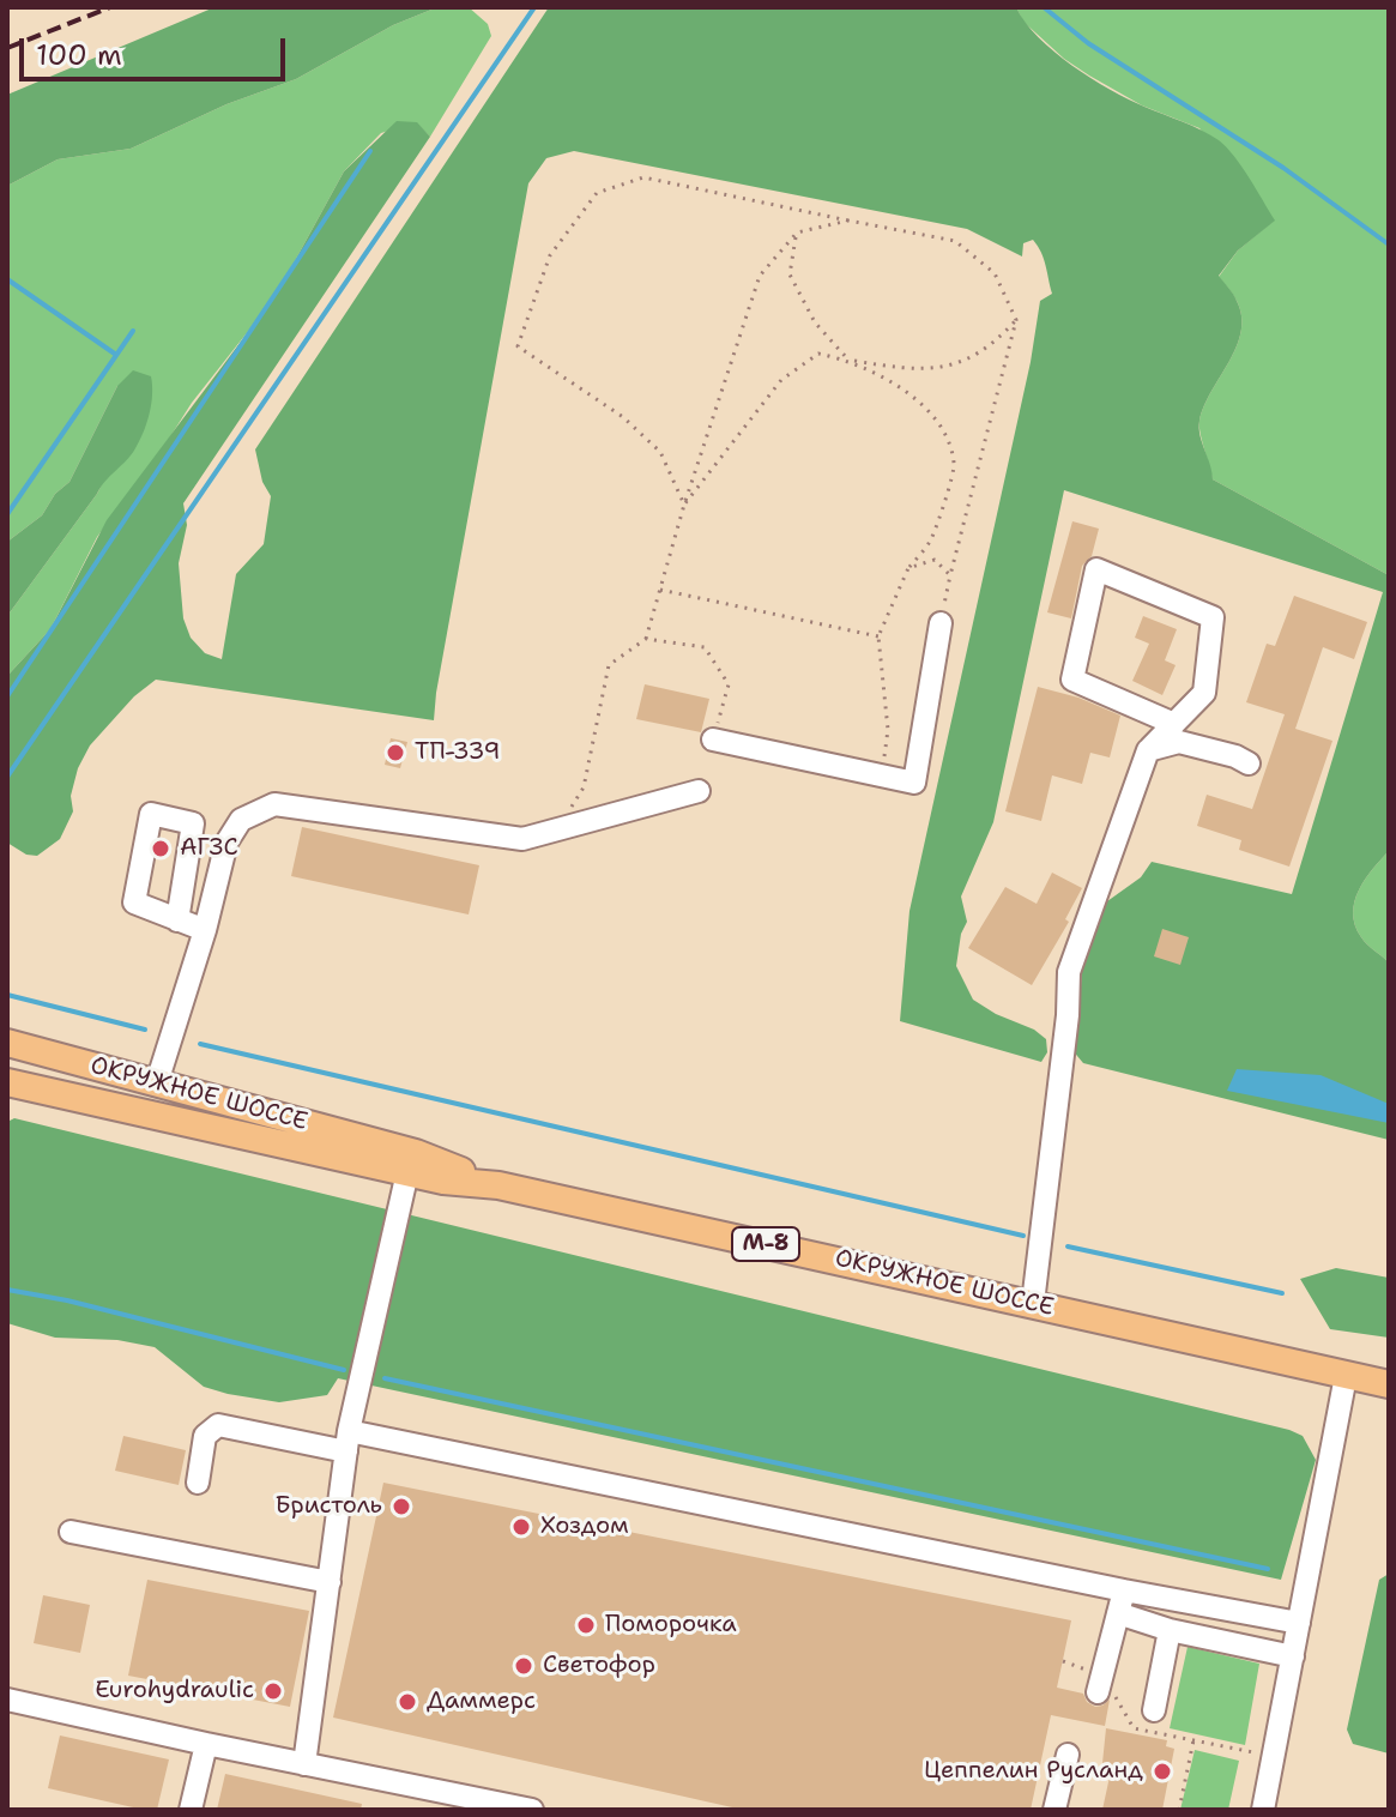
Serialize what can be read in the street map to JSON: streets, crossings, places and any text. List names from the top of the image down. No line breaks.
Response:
{"streets":{"main road":["ОКРУЖНОЕ ШОССЕ","М-8"]},"places":["ТП-339","АГЗС","Бристоль","Хоздом","Поморочка","Светофор","Eurohydraulic","Даммерс","Цеппелин Русланд"],"scale_bar":"100 m"}
